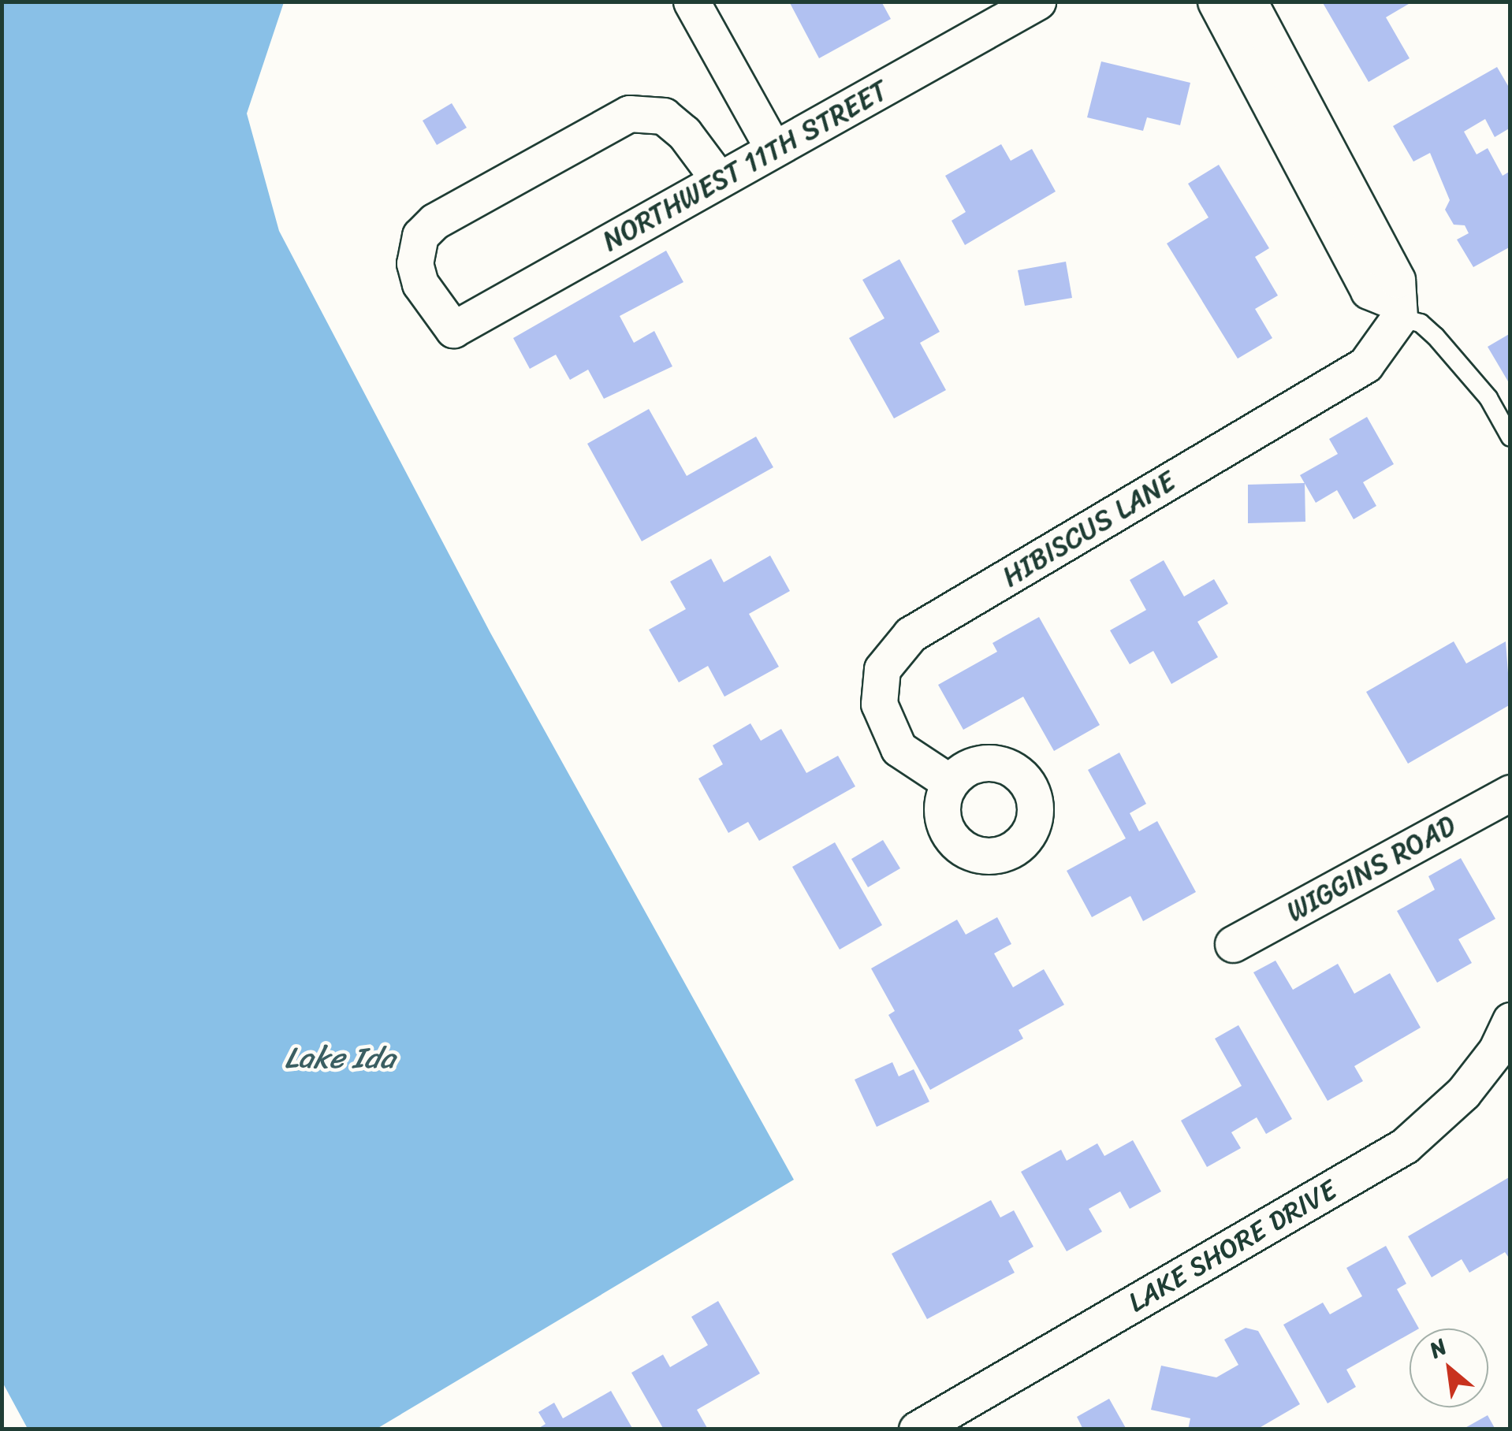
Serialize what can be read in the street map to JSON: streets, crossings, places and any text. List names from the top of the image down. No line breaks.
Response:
{"streets":{"street":["NORTHWEST 11TH STREET","HIBISCUS LANE","WIGGINS ROAD","LAKE SHORE DRIVE"]},"water":["Lake Ida"],"north":"top left"}
